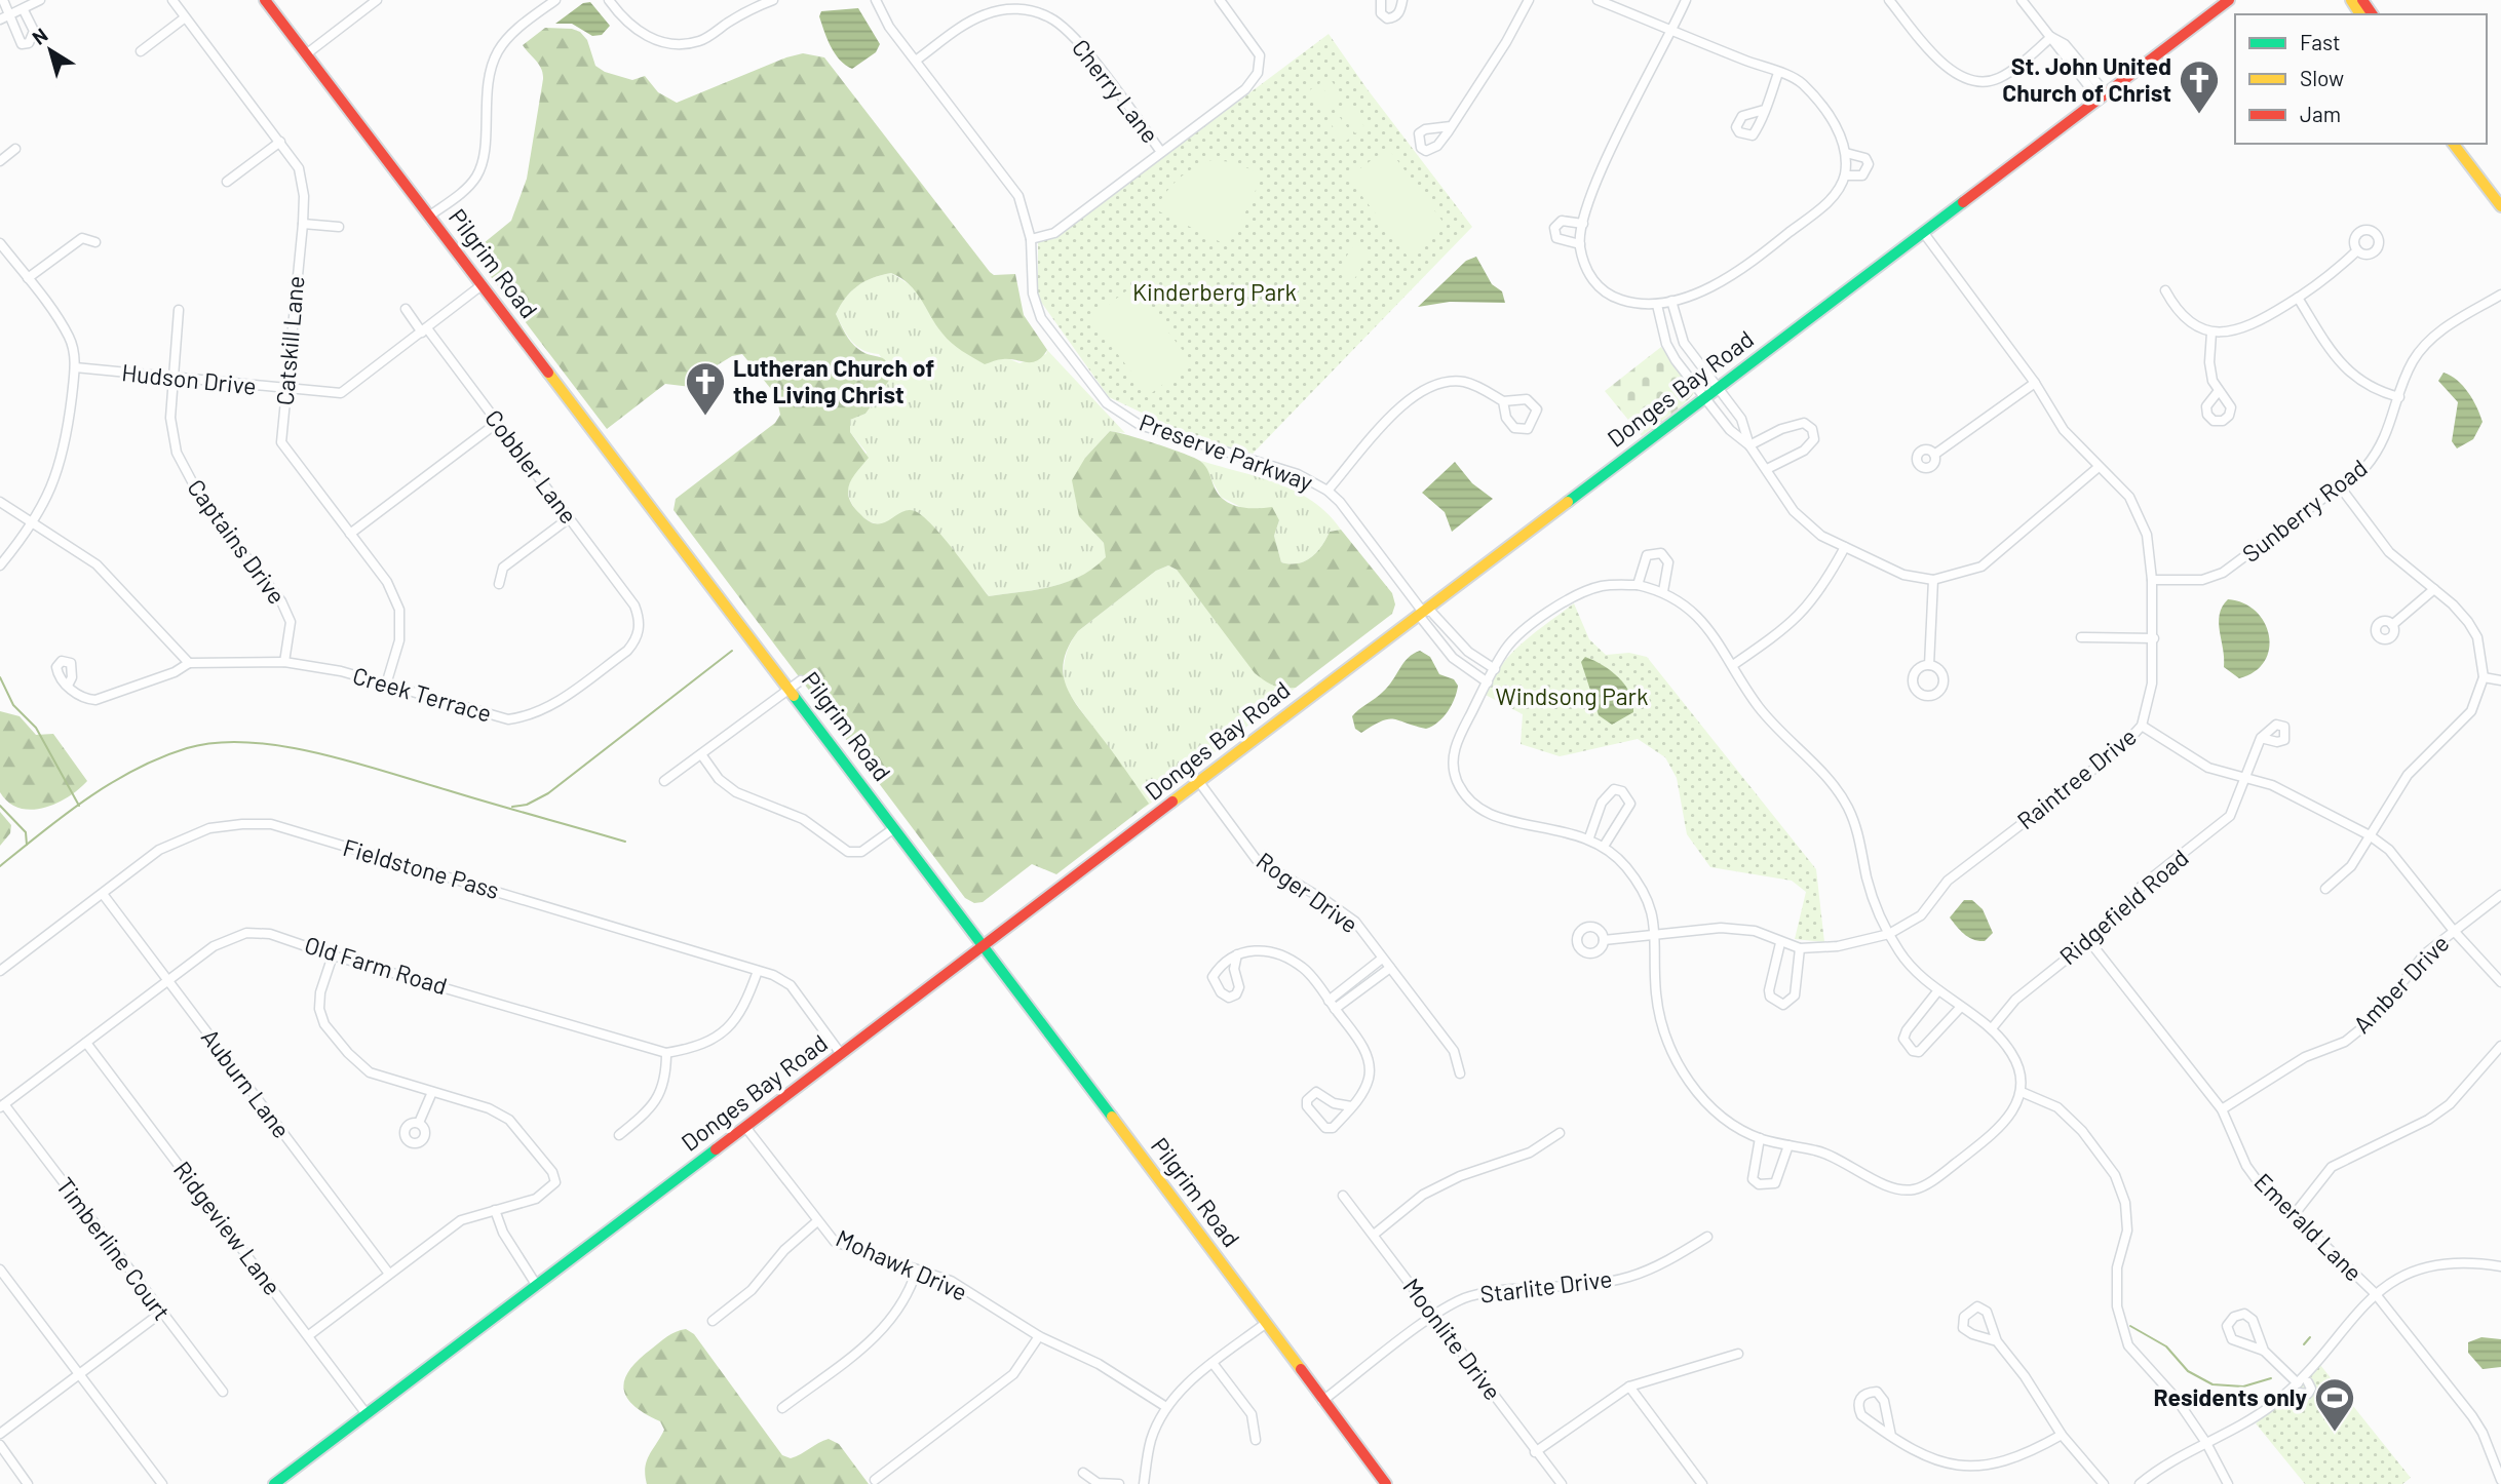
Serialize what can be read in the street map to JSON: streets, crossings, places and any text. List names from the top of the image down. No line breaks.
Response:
{"streets":{"street":["Cherry Lane","Pilgrim Road","Catskill Lane","Hudson Drive","Donges Bay Road","Preserve Parkway","Cobbler Lane","Sunberry Road","Captains Drive","Creek Terrace","Raintree Drive","Fieldstone Pass","Roger Drive","Ridgefield Road","Old Farm Road","Amber Drive","Auburn Lane","Emerald Lane","Ridgeview Lane","Timberline Court","Mohawk Drive","Starlite Drive","Moonlite Drive"]},"crossings":[["Cherry Lane","Preserve Parkway"],["Pilgrim Road","Hudson Drive"],["Pilgrim Road","Donges Bay Road"],["Pilgrim Road","Starlite Drive"],["Catskill Lane","Hudson Drive"],["Catskill Lane","Creek Terrace"],["Hudson Drive","Cobbler Lane"],["Hudson Drive","Captains Drive"],["Donges Bay Road","Preserve Parkway"],["Donges Bay Road","Raintree Drive"],["Donges Bay Road","Fieldstone Pass"],["Donges Bay Road","Roger Drive"],["Donges Bay Road","Ridgeview Lane"],["Donges Bay Road","Mohawk Drive"],["Cobbler Lane","Creek Terrace"],["Sunberry Road","Raintree Drive"],["Captains Drive","Creek Terrace"],["Fieldstone Pass","Old Farm Road"],["Fieldstone Pass","Auburn Lane"],["Ridgefield Road","Emerald Lane"],["Old Farm Road","Auburn Lane"],["Old Farm Road","Ridgeview Lane"],["Old Farm Road","Timberline Court"],["Amber Drive","Emerald Lane"],["Starlite Drive","Moonlite Drive"]],"parks":["Kinderberg Park","Windsong Park"],"places":{"church":["St. John United Church of Christ","Lutheran Church of the Living Christ"],"sports":["Residents only"]},"legend":["Fast","Slow","Jam"],"north":"top left"}
